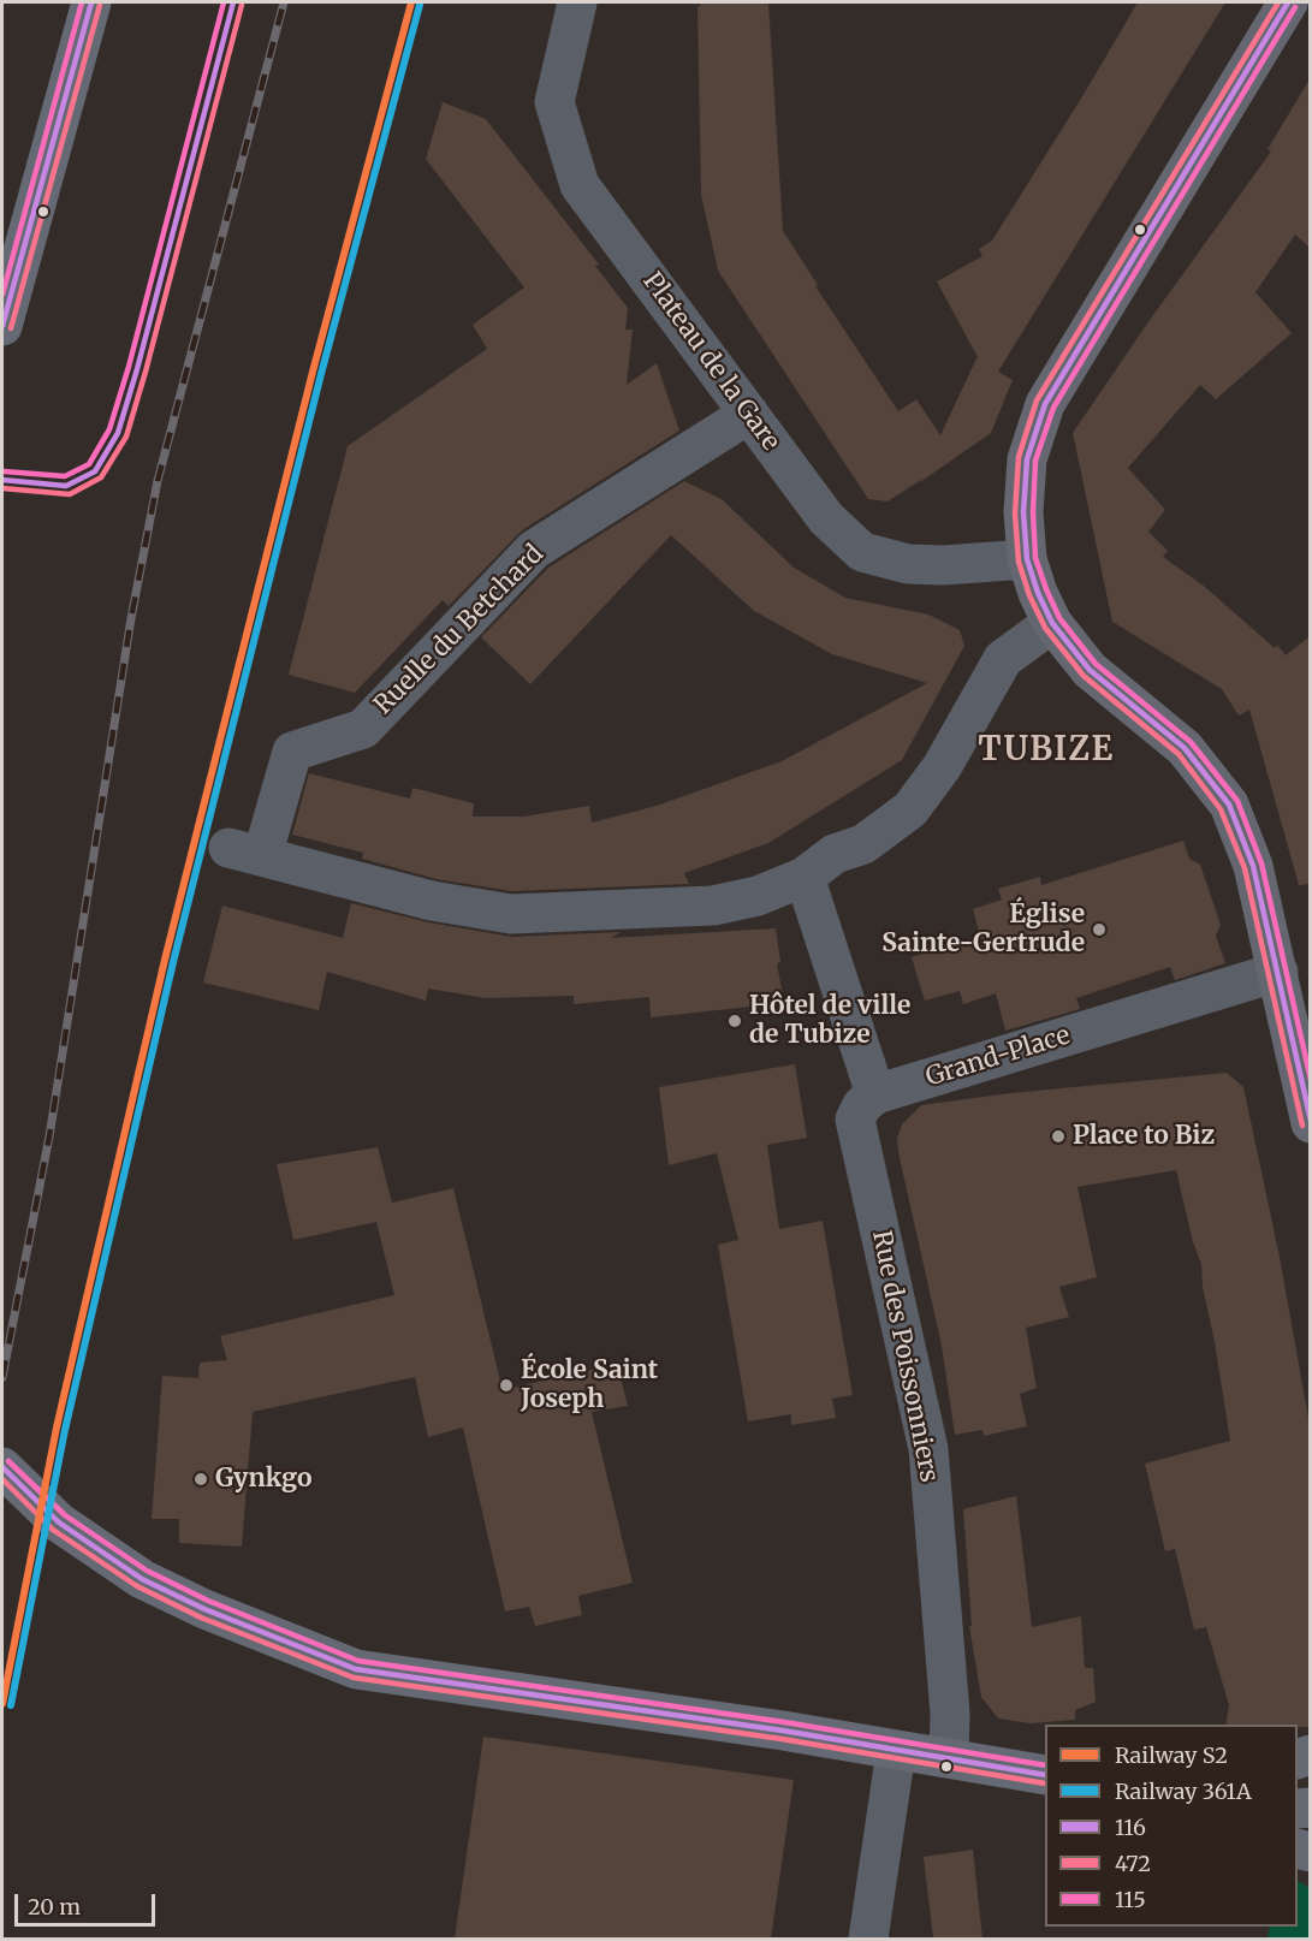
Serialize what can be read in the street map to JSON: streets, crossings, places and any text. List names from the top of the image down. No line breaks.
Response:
{"streets":{"street":["Plateau de la Gare","Ruelle du Betchard","Grand-Place","Rue des Poissonniers"]},"crossings":[["Plateau de la Gare","Ruelle du Betchard"],["Grand-Place","Rue des Poissonniers"]],"districts":["TUBIZE"],"places":["Église Sainte-Gertrude","Hôtel de ville de Tubize","Place to Biz","École Saint Joseph","Gynkgo"],"lines":["rail line S2","transit line 116","transit line 472","transit line 115","rail line 361A"],"legend":["Railway S2","Railway 361A","116","472","115"],"scale_bar":"20 m"}
